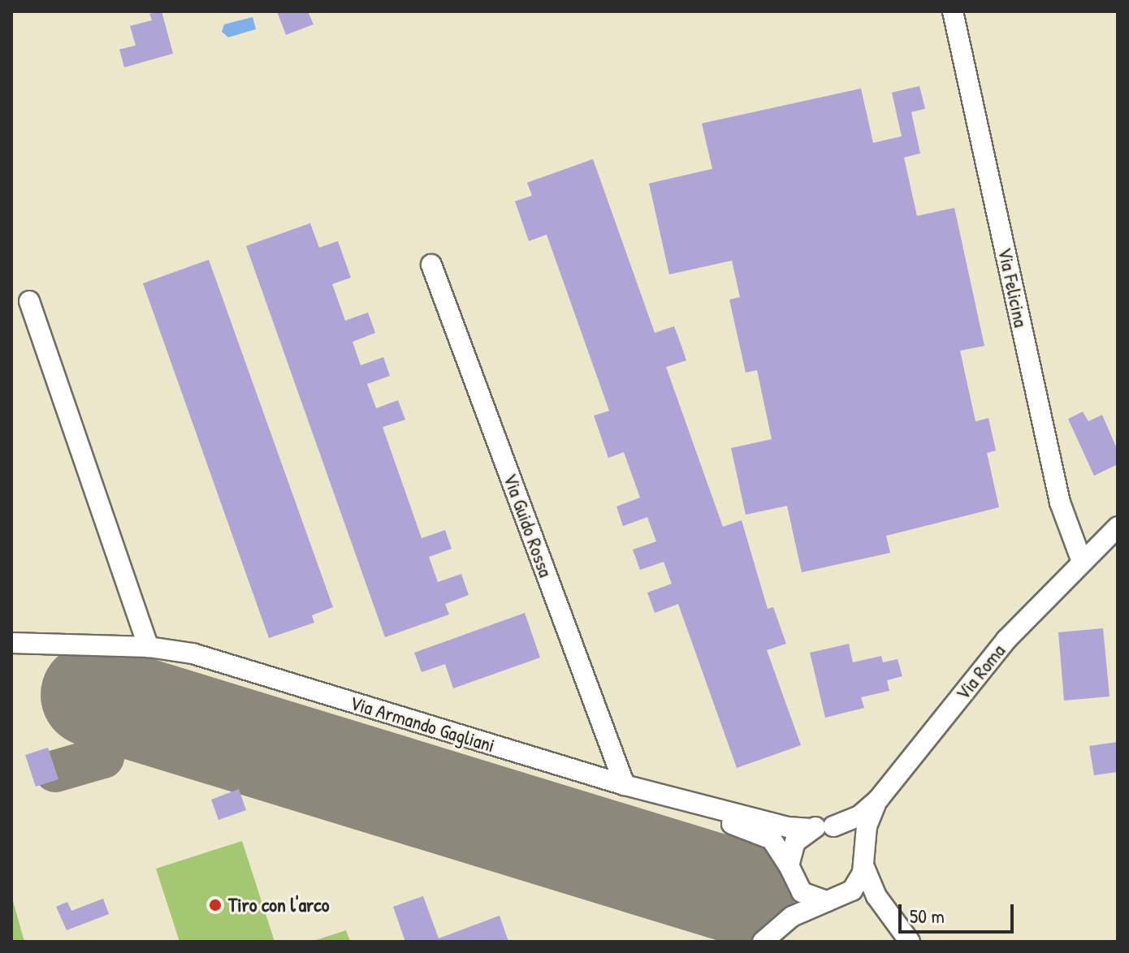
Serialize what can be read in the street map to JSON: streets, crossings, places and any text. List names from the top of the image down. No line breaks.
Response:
{"streets":{"street":["Via Felicina","Via Guido Rossa","Via Roma","Via Armando Gagliani"]},"crossings":[["Via Felicina","Via Roma"],["Via Guido Rossa","Via Armando Gagliani"],["Via Roma","Via Armando Gagliani"]],"places":["Tiro con l'arco"],"scale_bar":"50 m"}
